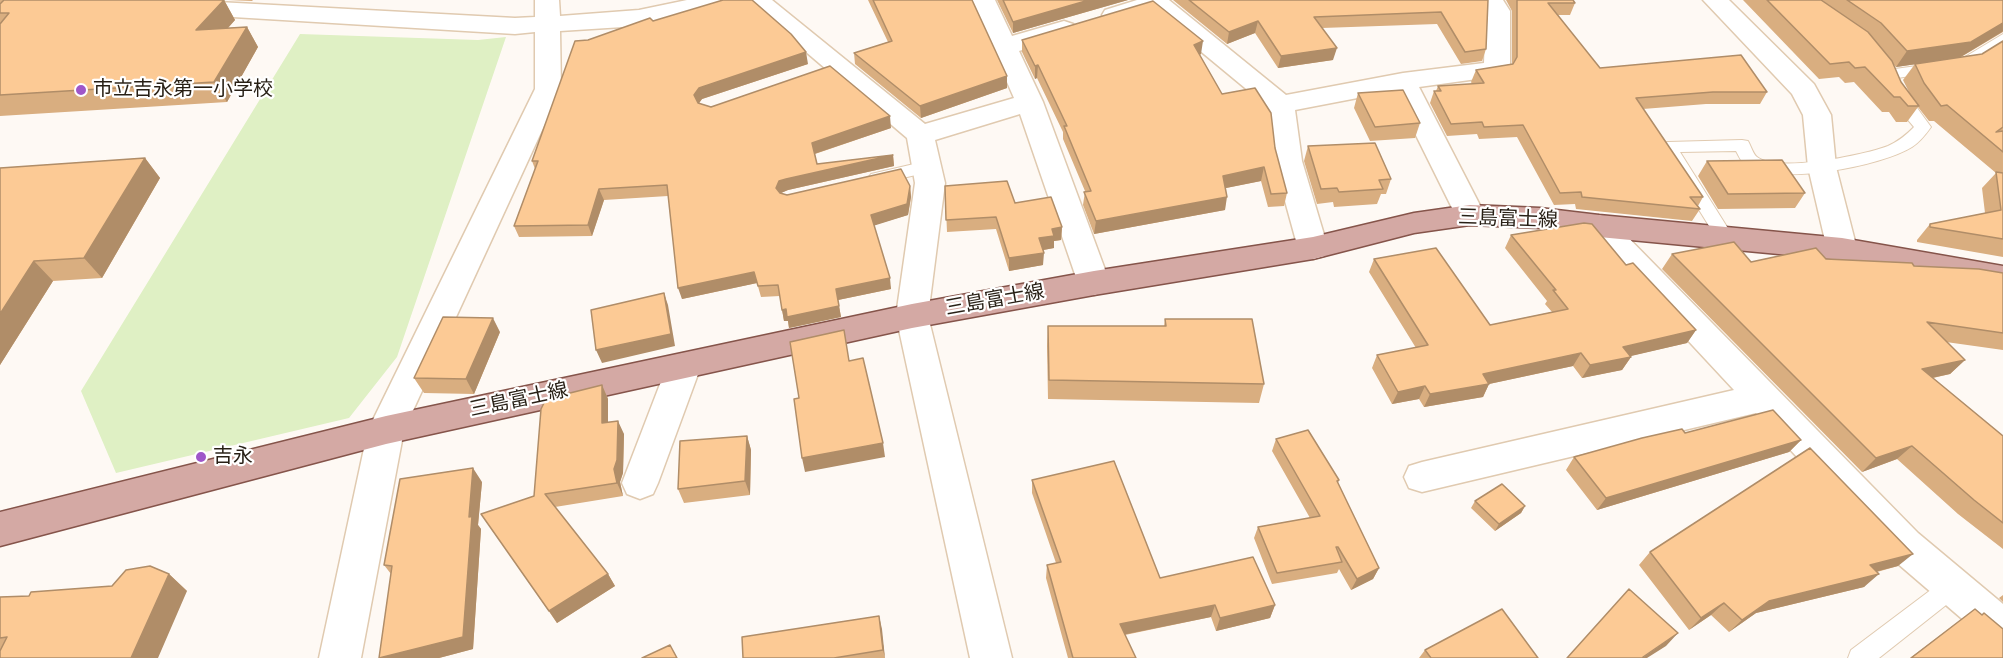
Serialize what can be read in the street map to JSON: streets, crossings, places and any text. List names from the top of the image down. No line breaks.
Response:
{"streets":{"main road":["三島富士線"]},"places":["市立吉永第一小学校","吉永"]}
